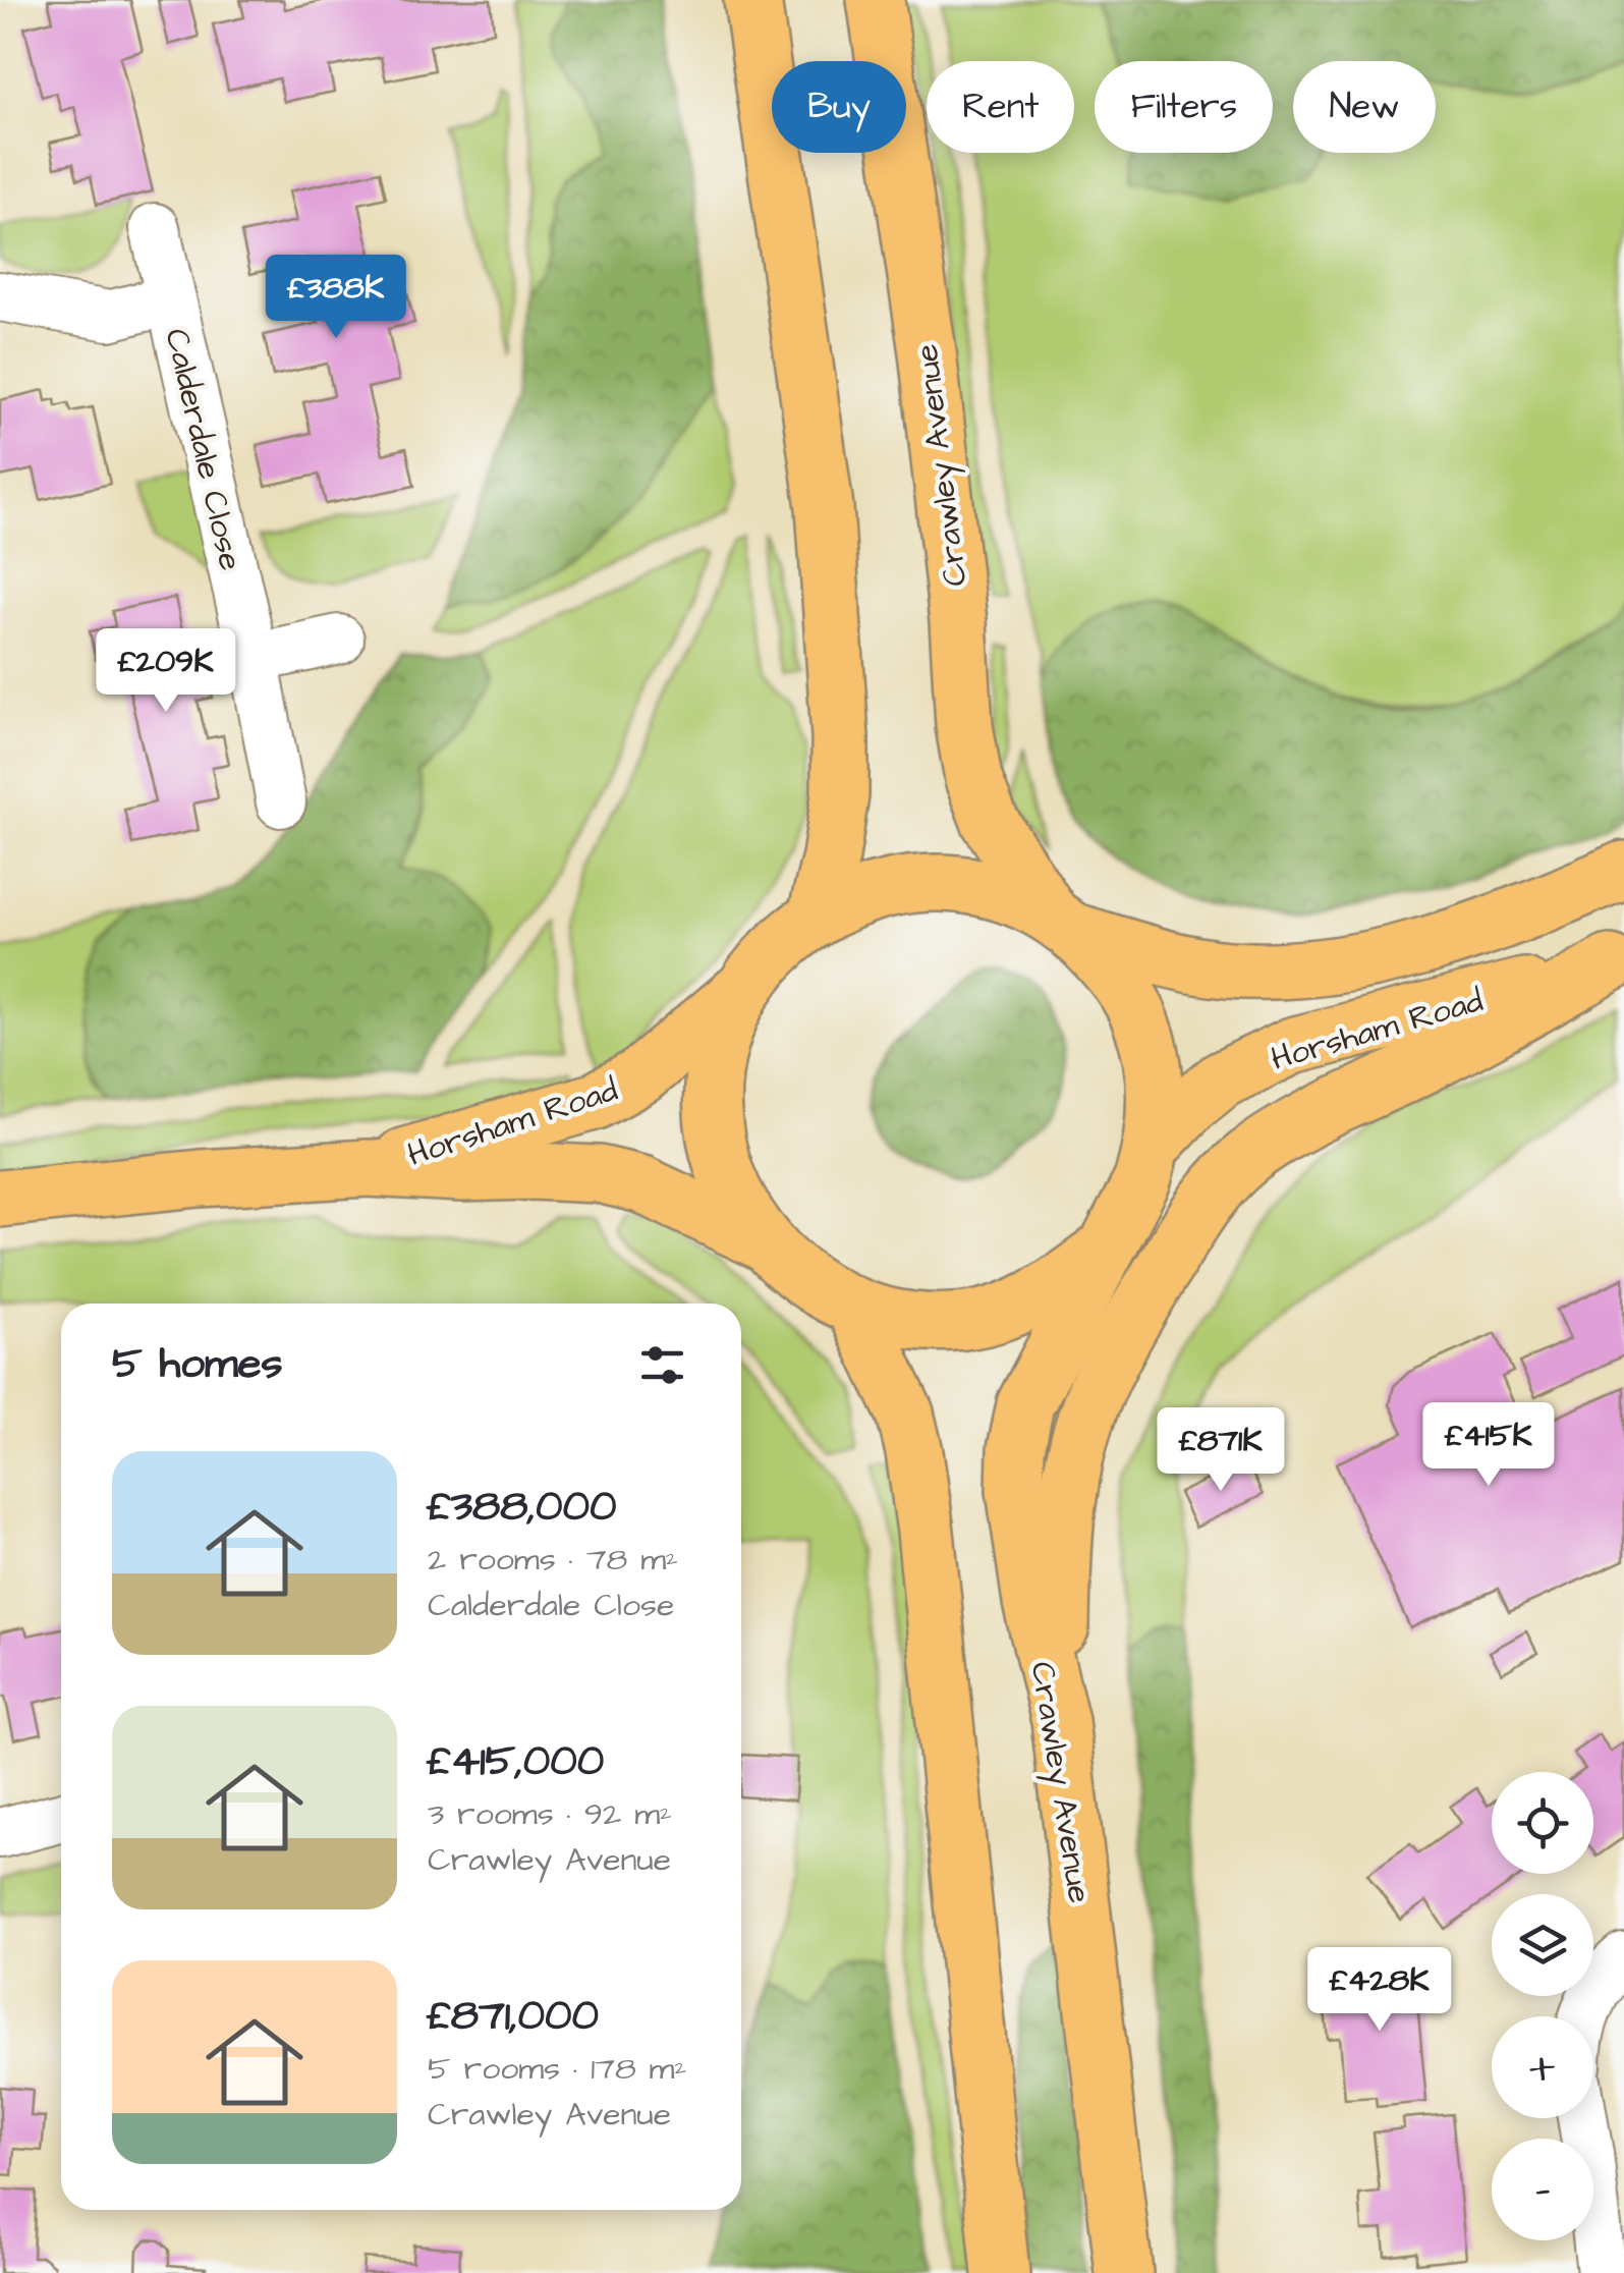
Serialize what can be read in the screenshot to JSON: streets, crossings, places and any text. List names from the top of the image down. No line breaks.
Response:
{"streets":{"main road":["Crawley Avenue","Horsham Road"],"street":["Calderdale Close"]},"crossings":[["Crawley Avenue","Horsham Road"]],"page":{"chip":["Buy","Rent","Filters","New"],"price":["£388K","£209K","£415K","£871K","£428K"],"heading":"5 homes","list":[{"name":"£388,000","note":"2 rooms · 78 m² · Calderdale Close"},{"name":"£415,000","note":"3 rooms · 92 m² · Crawley Avenue"},{"name":"£871,000","note":"5 rooms · 178 m² · Crawley Avenue"}],"map_buttons":["+","−"]}}
